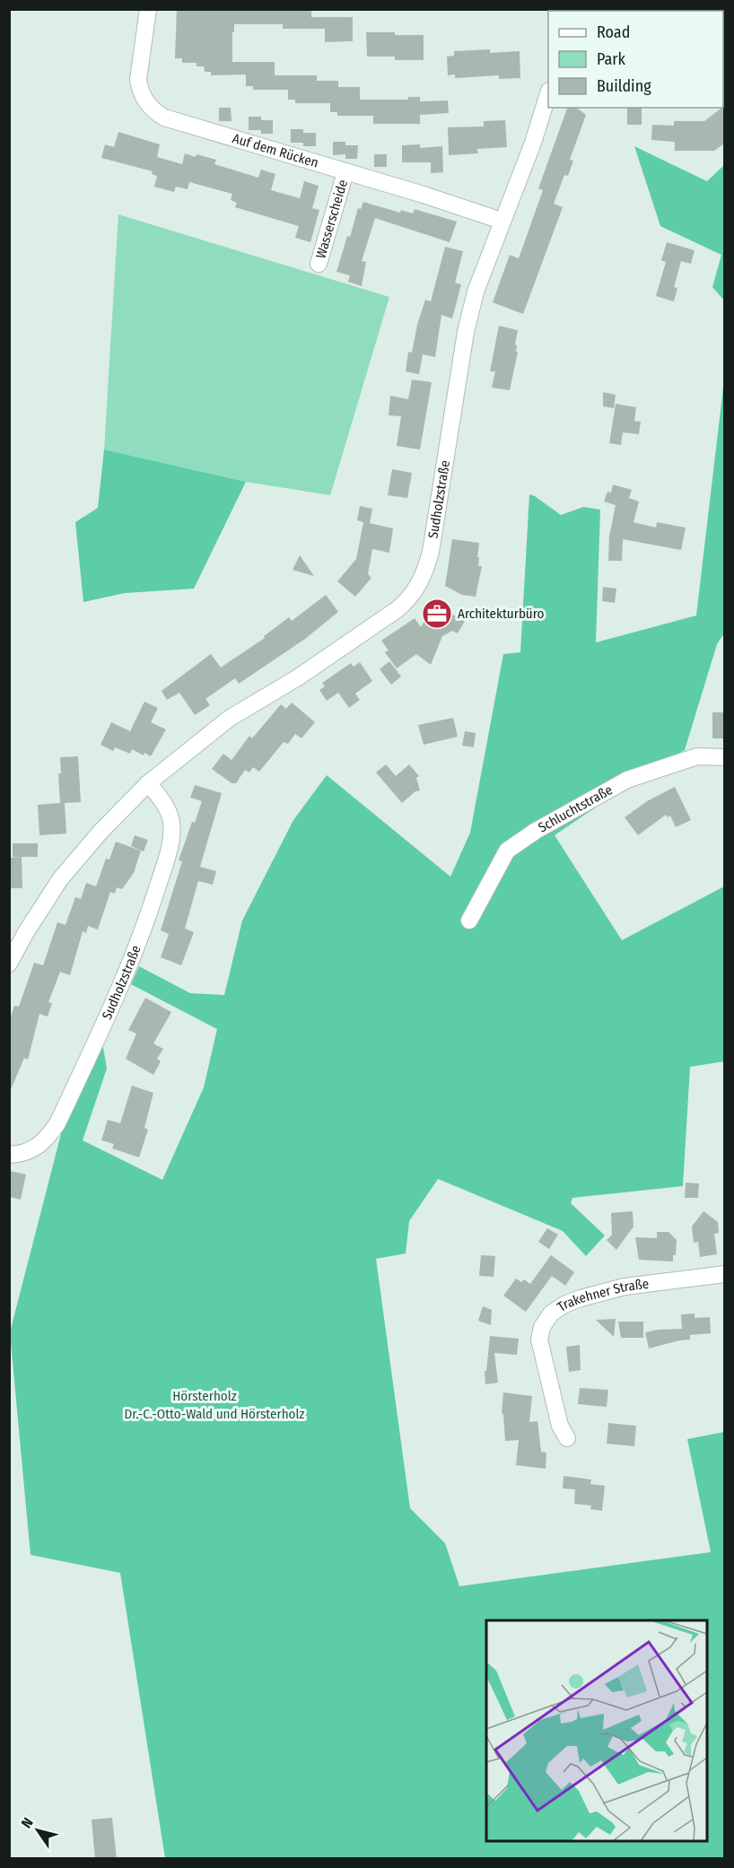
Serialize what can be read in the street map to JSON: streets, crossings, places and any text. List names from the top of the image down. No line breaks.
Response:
{"streets":{"street":["Auf dem Rücken","Wasserscheide","Sudholzstraße","Schluchtstraße","Trakehner Straße"]},"crossings":[["Auf dem Rücken","Wasserscheide"],["Auf dem Rücken","Sudholzstraße"]],"parks":["Hörsterholz","Dr.-C.-Otto-Wald und Hörsterholz"],"places":{"office":["Architekturbüro"]},"legend":["Road","Park","Building"],"north":"top left"}
